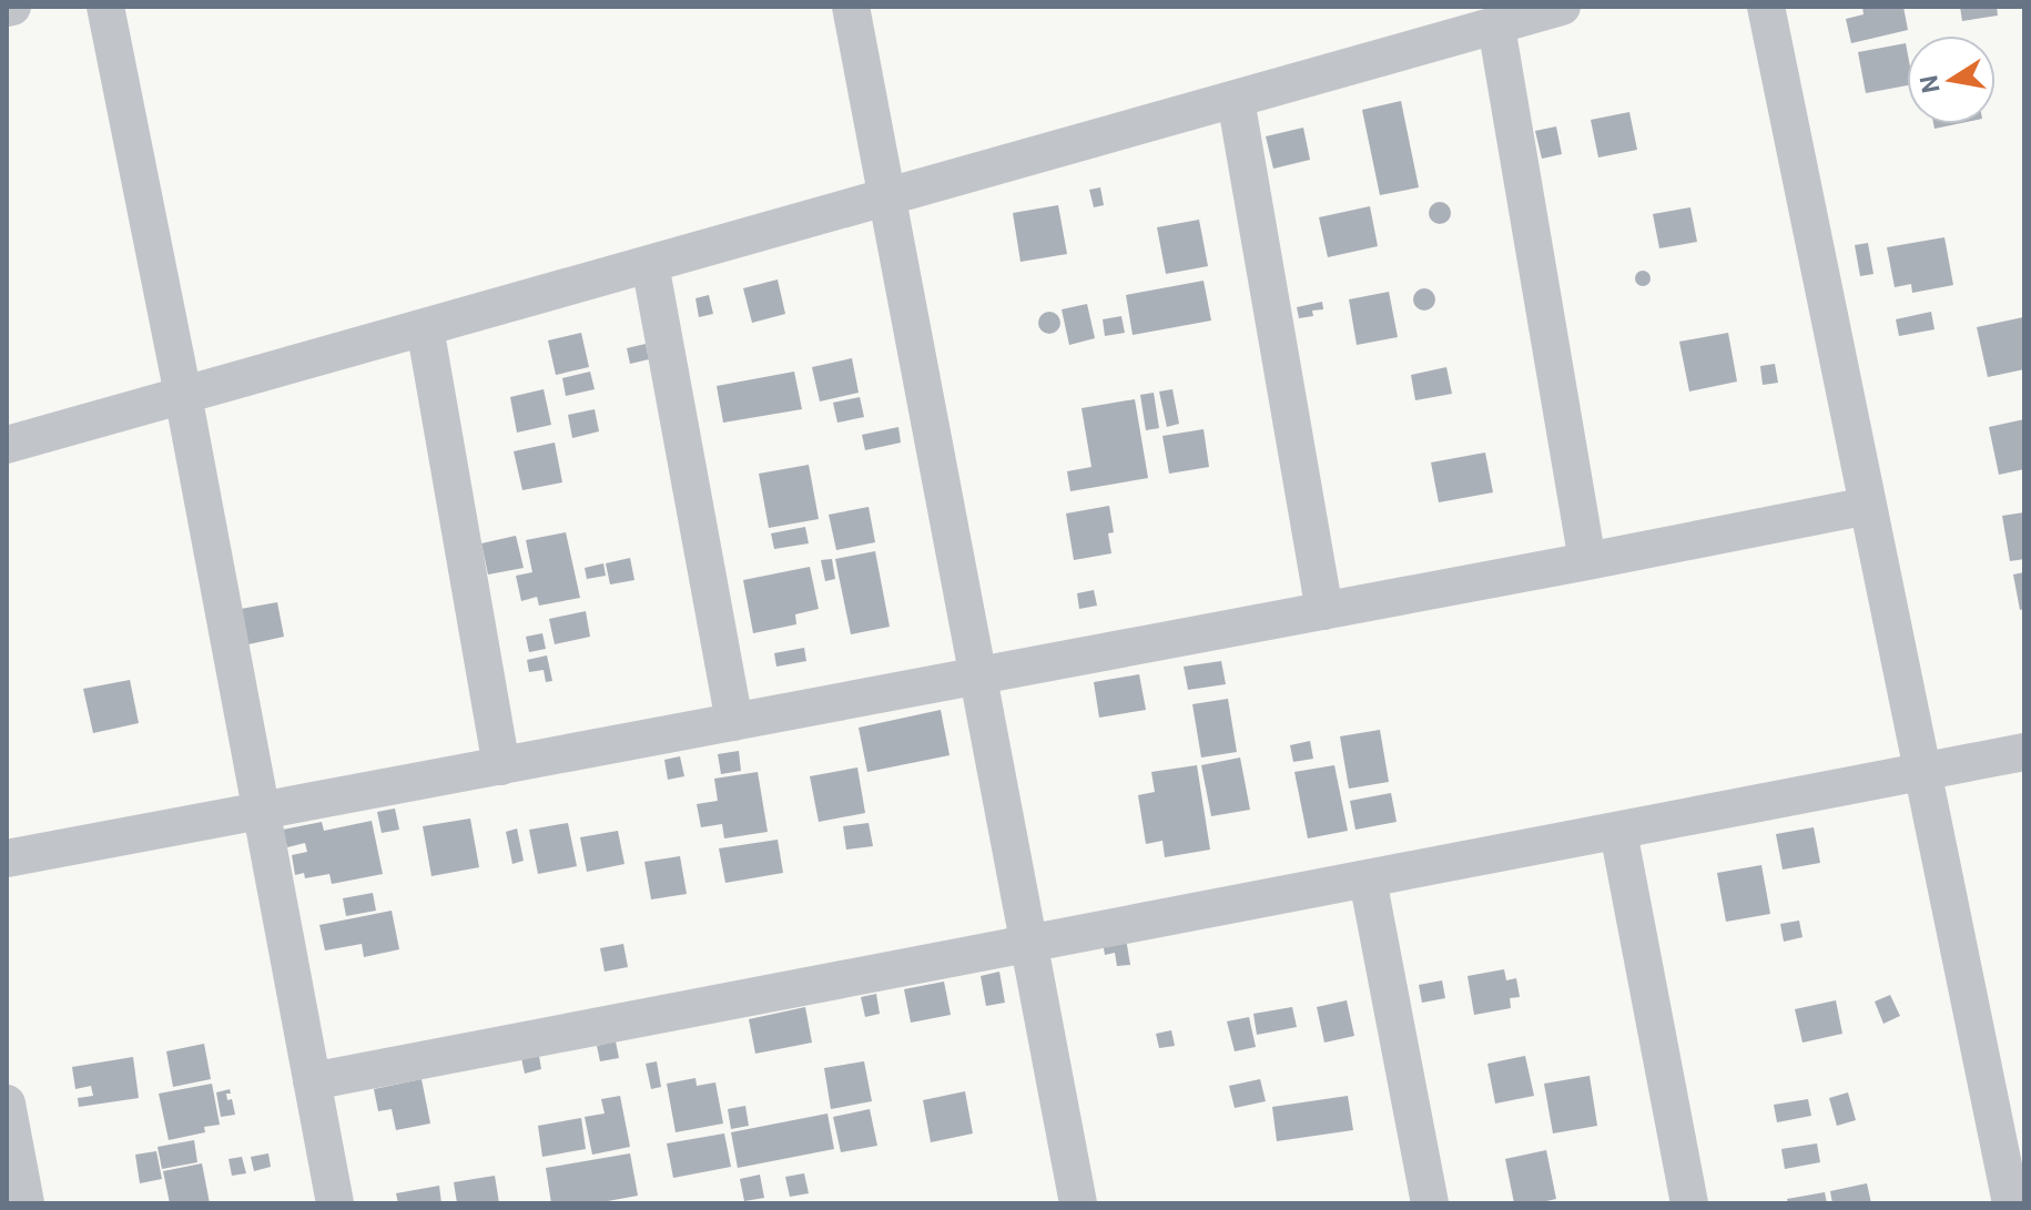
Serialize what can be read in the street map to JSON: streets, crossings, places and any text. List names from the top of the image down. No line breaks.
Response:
{"north":"left"}
